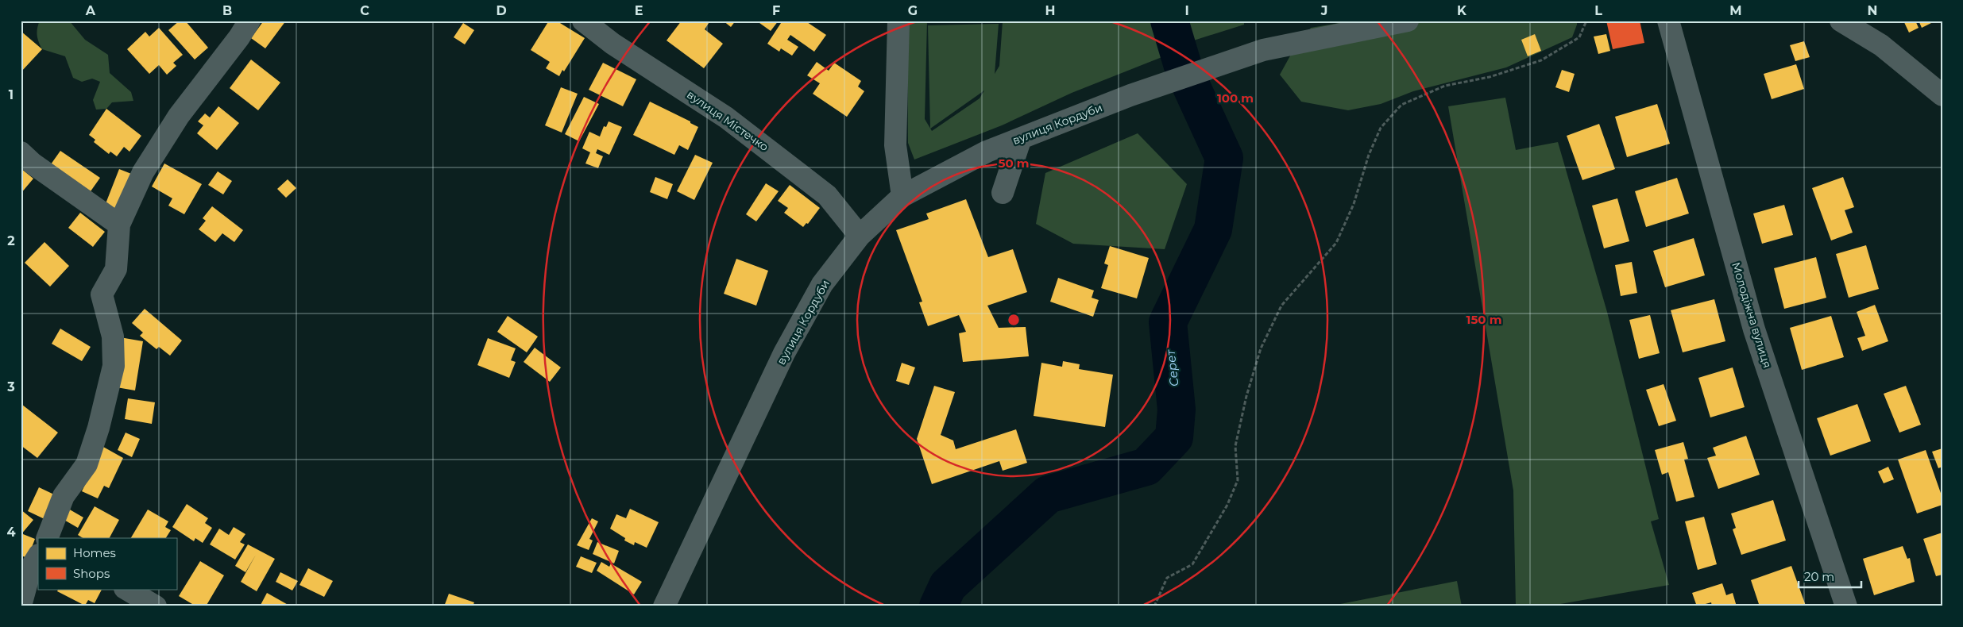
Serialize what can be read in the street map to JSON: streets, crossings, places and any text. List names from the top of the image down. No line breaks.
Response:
{"streets":{"street":["вулиця Містечко","вулиця Кордуби","Молодіжна вулиця"]},"crossings":[["вулиця Містечко","вулиця Кордуби"]],"water":["Серет"],"legend":["Homes","Shops"],"scale_bar":"20 m","grid":{"columns":["A","B","C","D","E","F","G","H","I","J","K","L","M","N"],"rows":["1","2","3","4"]},"rings":["100 m","50 m","150 m"]}
